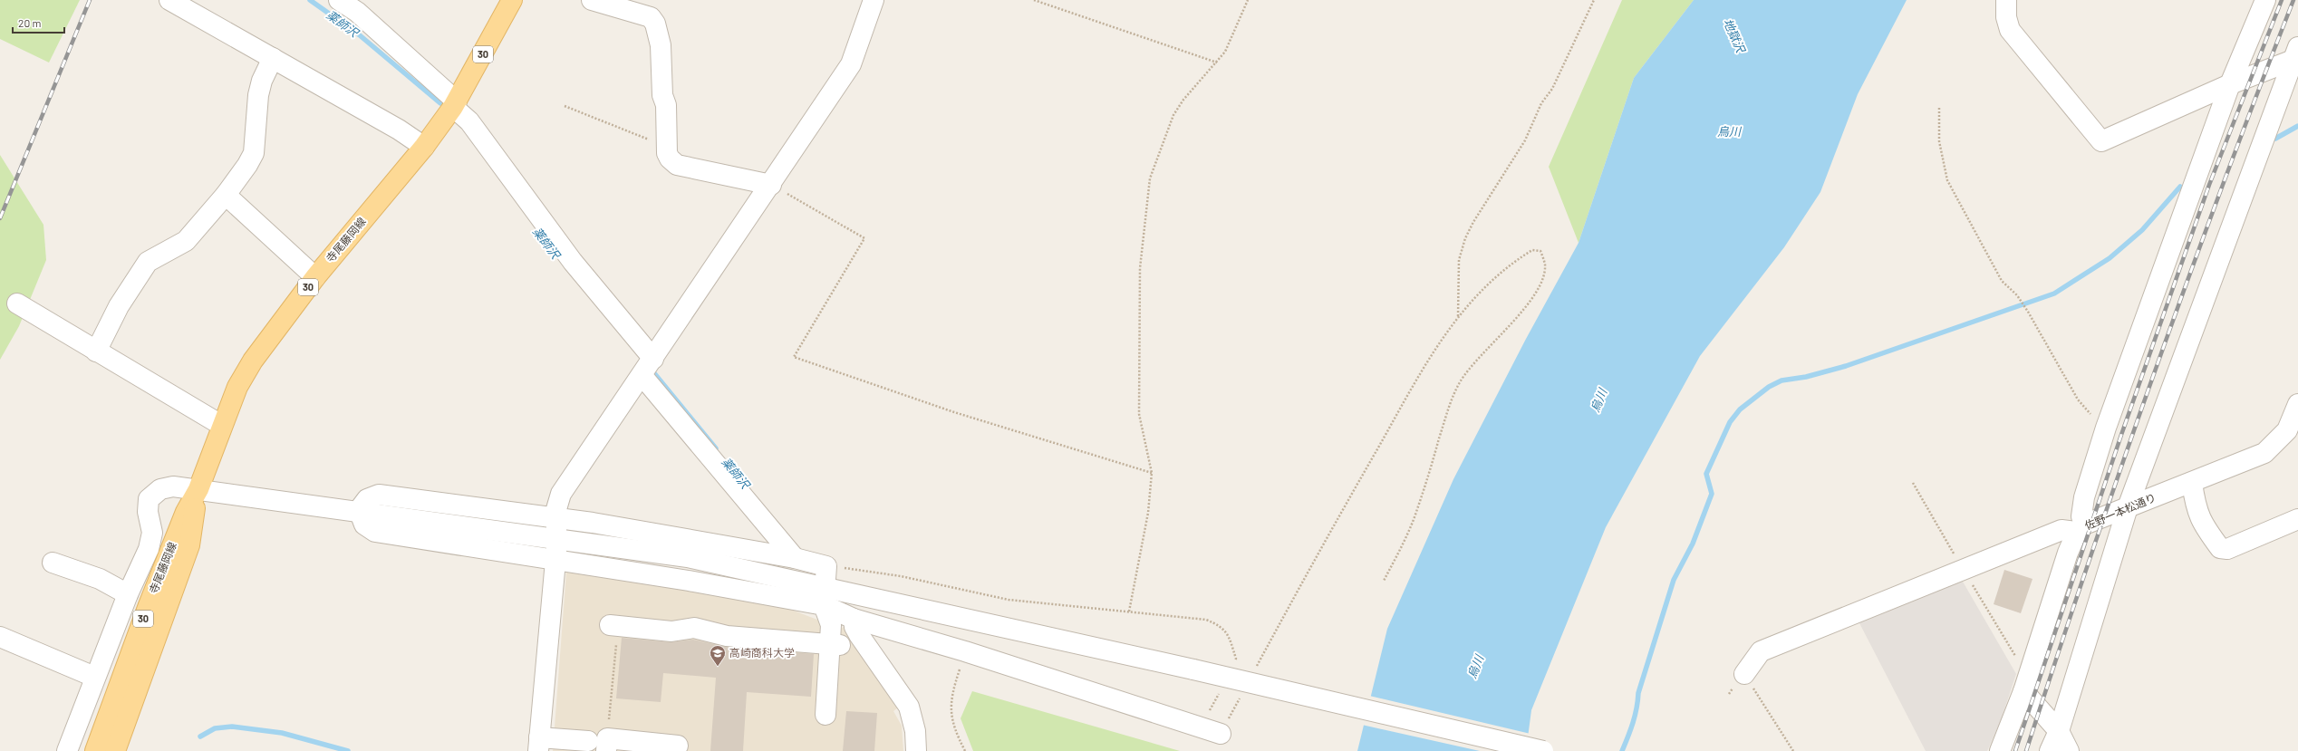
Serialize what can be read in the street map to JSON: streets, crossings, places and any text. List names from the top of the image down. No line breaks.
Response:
{"streets":{"main road":["30","寺尾藤岡線"],"street":["佐野一本松通り"]},"water":["薬師沢","地獄沢","烏川"],"places":{"school or university":["高崎商科大学"]},"scale_bar":"20 m"}
